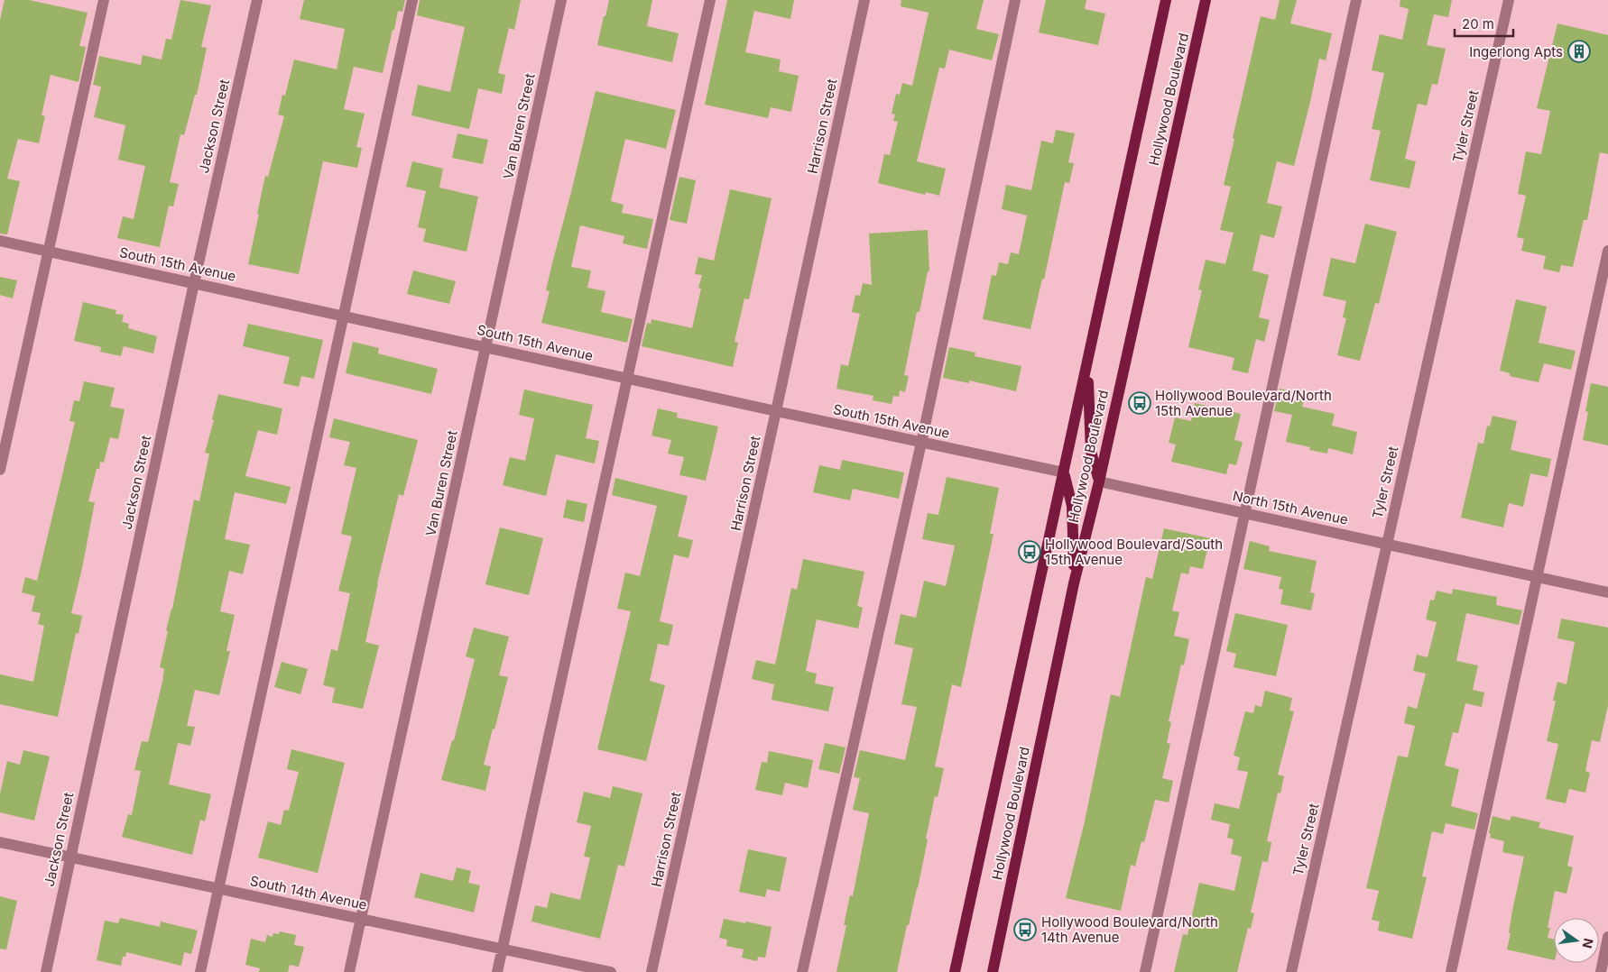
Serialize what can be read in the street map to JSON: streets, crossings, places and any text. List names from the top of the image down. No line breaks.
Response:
{"streets":{"main road":["Hollywood Boulevard"],"street":["Jackson Street","Van Buren Street","Harrison Street","Tyler Street","South 15th Avenue","North 15th Avenue","South 14th Avenue"]},"crossings":[["Hollywood Boulevard","South 15th Avenue"],["Hollywood Boulevard","North 15th Avenue"],["Jackson Street","South 15th Avenue"],["Jackson Street","South 14th Avenue"],["Van Buren Street","South 15th Avenue"],["Van Buren Street","South 14th Avenue"],["Harrison Street","South 15th Avenue"],["Tyler Street","North 15th Avenue"]],"places":{"building":["Ingerlong Apts"],"bus stop":["Hollywood Boulevard/North 15th Avenue","Hollywood Boulevard/South 15th Avenue","Hollywood Boulevard/North 14th Avenue"]},"scale_bar":"20 m","north":"right"}
